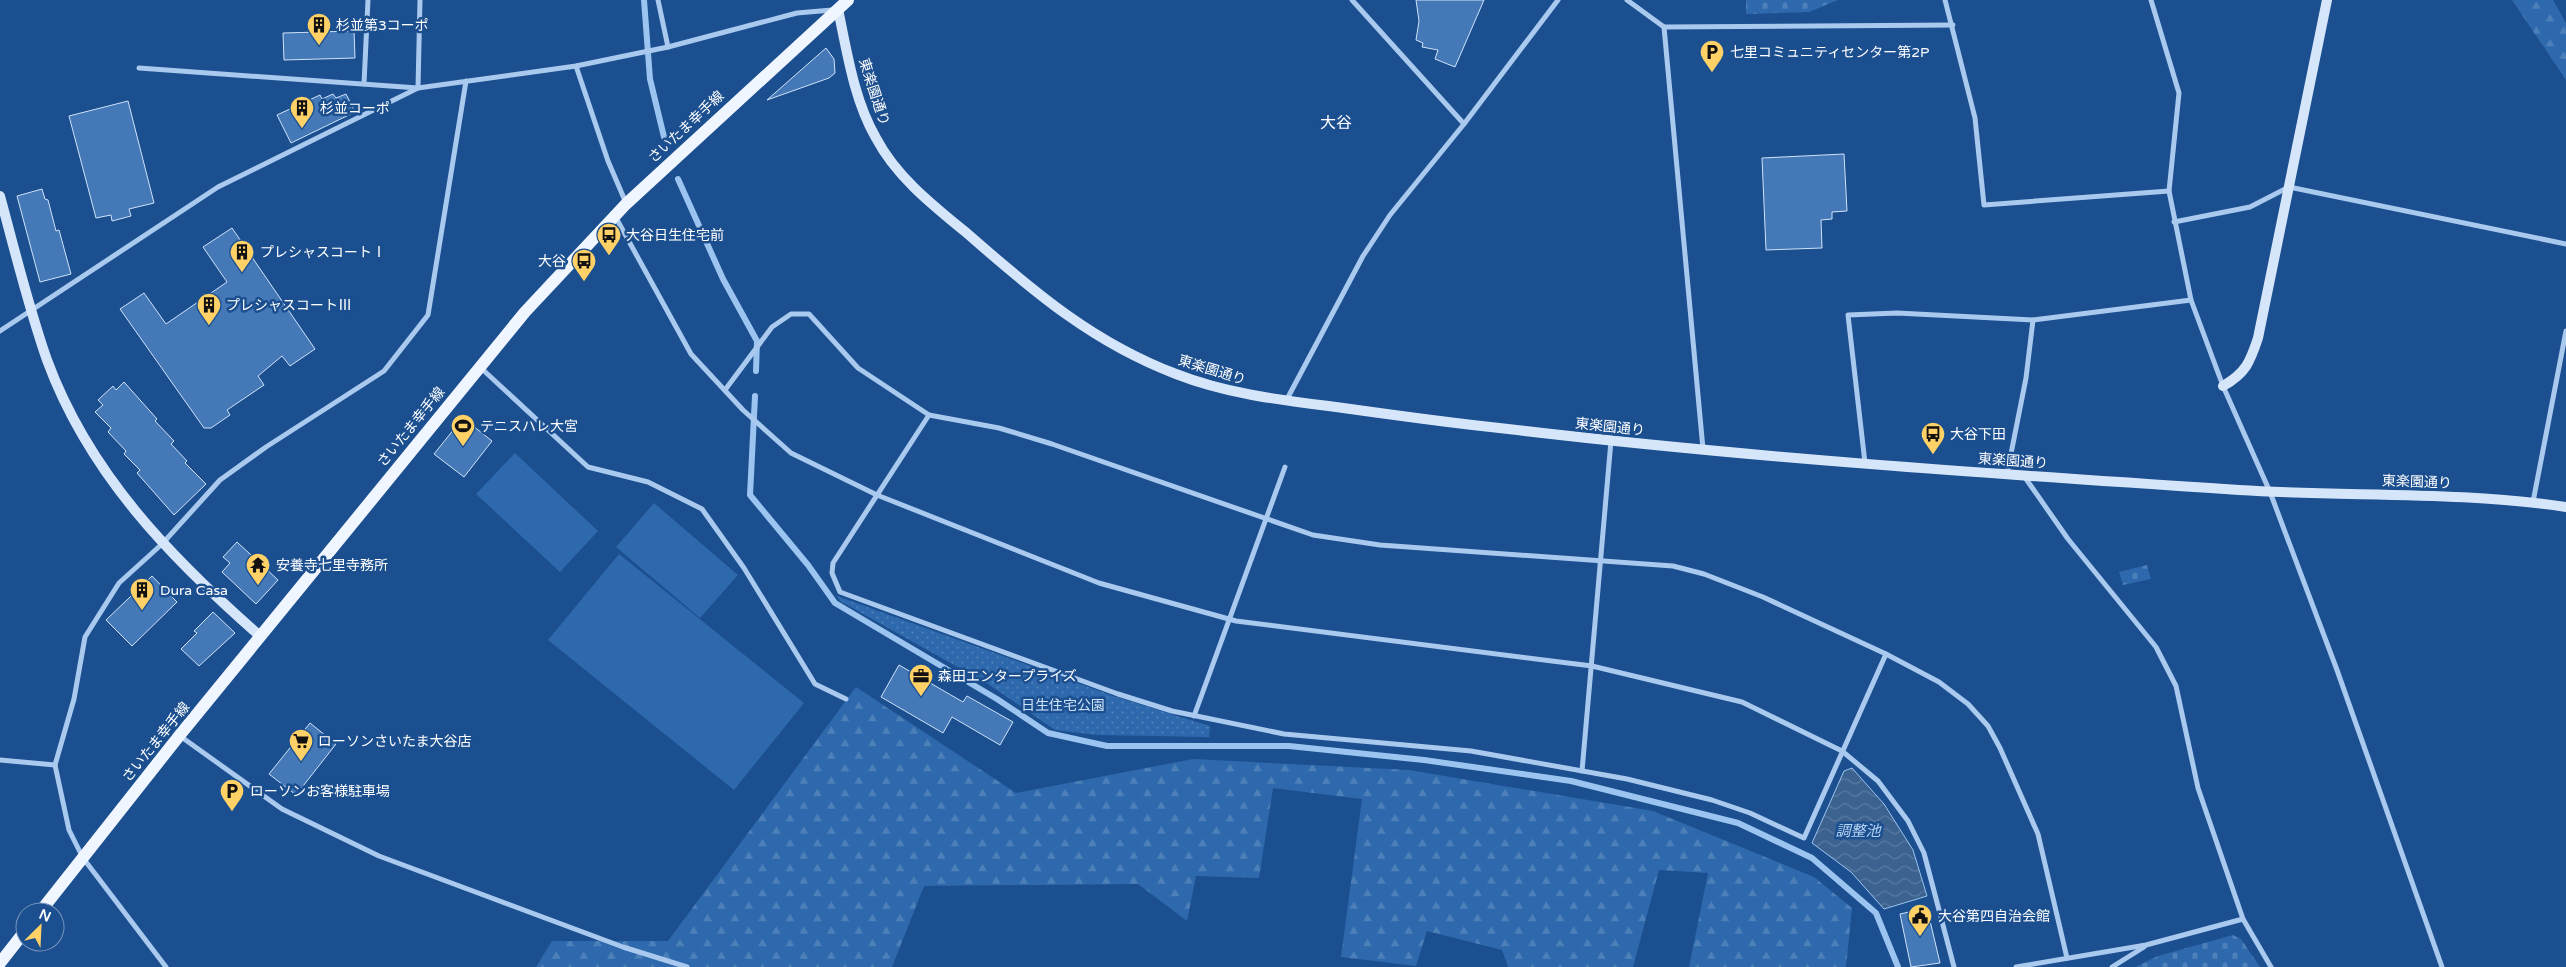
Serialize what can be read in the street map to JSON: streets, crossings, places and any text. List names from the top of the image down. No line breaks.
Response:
{"streets":{"main road":["さいたま幸手線"],"street":["東楽園通り"]},"crossings":[["東楽園通り","さいたま幸手線"]],"districts":["大谷"],"water":["調整池"],"parks":["日生住宅公園"],"places":{"building":["杉並第3コーポ","杉並コーポ","プレシャスコートⅠ","プレシャスコートⅢ","Dura Casa"],"parking":["七里コミュニティセンター第2P","ローソンお客様駐車場"],"bus stop":["大谷日生住宅前","大谷","大谷下田"],"sports":["テニスハレ大宮"],"temple":["安養寺七里寺務所"],"office":["森田エンタープライズ"],"supermarket":["ローソンさいたま大谷店"],"public building":["大谷第四自治会館"]},"north":"top right"}
